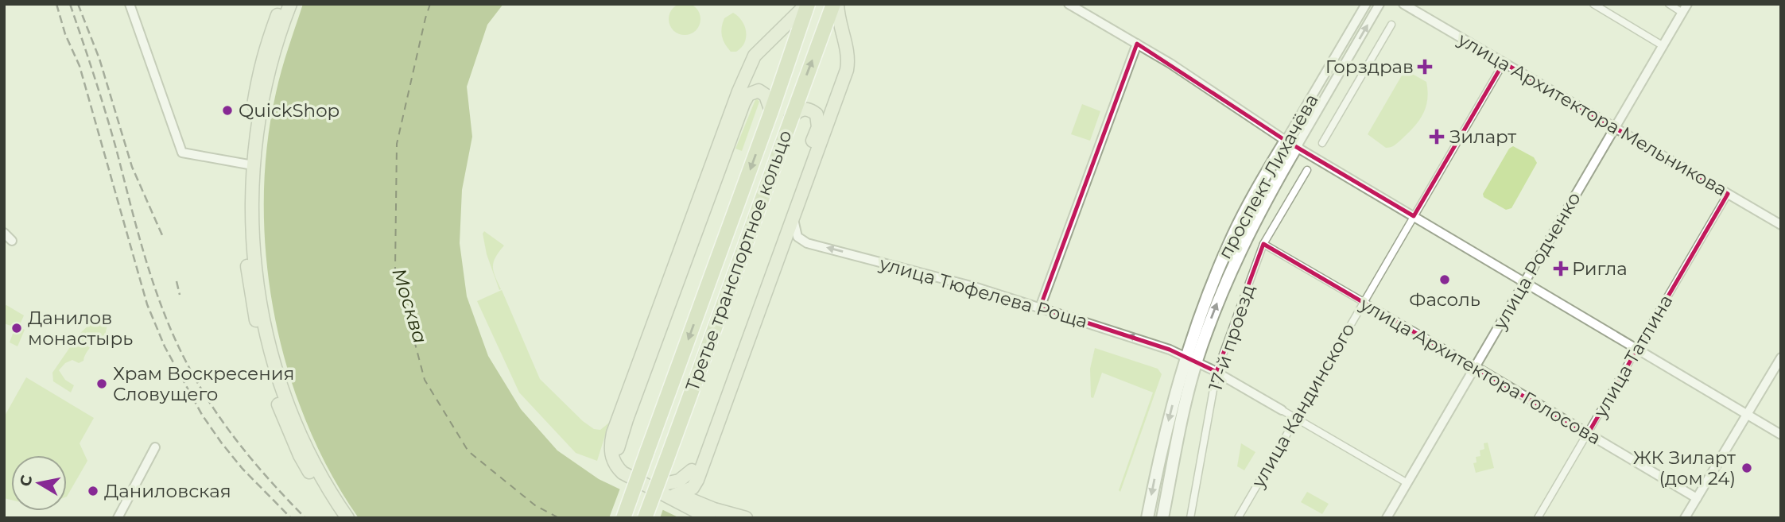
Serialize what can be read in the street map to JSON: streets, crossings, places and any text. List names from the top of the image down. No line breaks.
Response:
{"streets":{"main road":["Третье транспортное кольцо"],"street":["улица Архитектора Мельникова","проспект Лихачёва","улица Родченко","улица Тюфелева Роща","17-й проезд","улица Татлина","улица Архитектора Голосова","улица Кандинского"]},"crossings":[["улица Архитектора Мельникова","улица Родченко"],["улица Архитектора Мельникова","улица Татлина"],["улица Архитектора Мельникова","улица Кандинского"],["проспект Лихачёва","улица Тюфелева Роща"],["улица Родченко","улица Архитектора Голосова"],["улица Тюфелева Роща","17-й проезд"],["17-й проезд","улица Архитектора Голосова"],["улица Татлина","улица Архитектора Голосова"],["улица Архитектора Голосова","улица Кандинского"]],"one_way":["улица Тюфелева Роща"],"water":["Москва"],"places":{"health":["Горздрав","Зиларт","Ригла"],"other":["QuickShop","Фасоль","Данилов монастырь","Храм Воскресения Словущего","ЖК Зиларт (дом 24)","Даниловская"]},"north":"left"}
